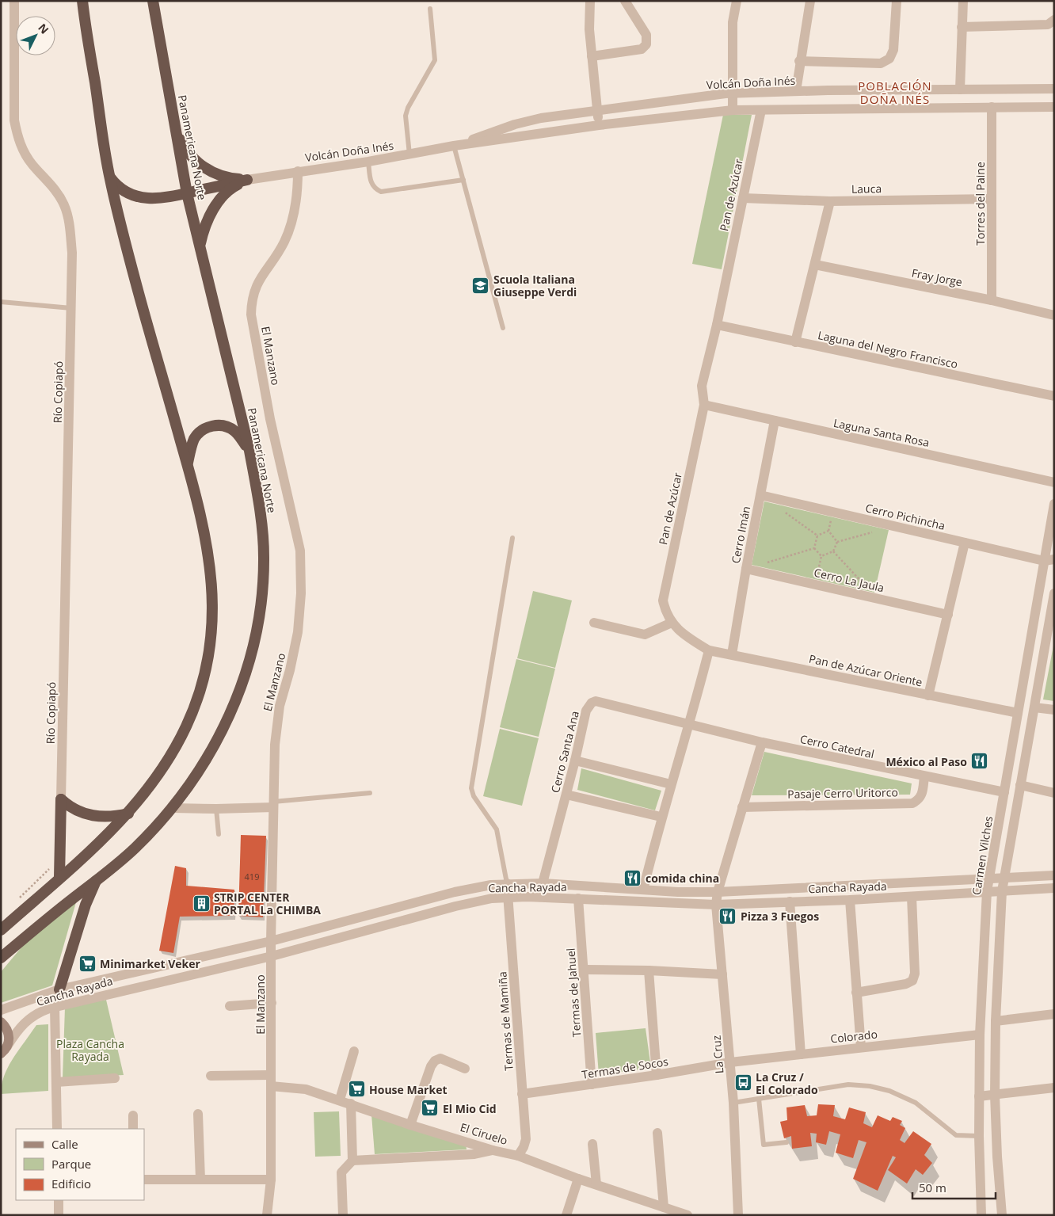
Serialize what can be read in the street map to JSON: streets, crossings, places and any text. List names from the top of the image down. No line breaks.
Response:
{"streets":{"highway":["Panamericana Norte"],"street":["Volcán Doña Inés","Lauca","Pan de Azúcar","Torres del Paine","Fray Jorge","Laguna del Negro Francisco","El Manzano","Río Copiapó","Laguna Santa Rosa","Cerro Pichincha","Cerro Imán","Cerro La Jaula","Pan de Azúcar Oriente","Cerro Catedral","Cerro Santa Ana","Pasaje Cerro Uritorco","Carmen Vilches","Cancha Rayada","Termas de Jahuel","Termas de Mamiña","Colorado","La Cruz","Termas de Socos","El Ciruelo"]},"crossings":[["Volcán Doña Inés","Pan de Azúcar"],["Volcán Doña Inés","Torres del Paine"],["Volcán Doña Inés","El Manzano"],["Lauca","Pan de Azúcar"],["Lauca","Torres del Paine"],["Pan de Azúcar","Laguna del Negro Francisco"],["Pan de Azúcar","Laguna Santa Rosa"],["Pan de Azúcar","Pan de Azúcar Oriente"],["Torres del Paine","Fray Jorge"],["El Manzano","Cancha Rayada"],["El Manzano","El Ciruelo"],["Laguna Santa Rosa","Cerro Imán"],["Cerro Pichincha","Cerro Imán"],["Cerro Pichincha","Carmen Vilches"],["Cerro Imán","Cerro La Jaula"],["Cerro Imán","Pan de Azúcar Oriente"],["Pan de Azúcar Oriente","Carmen Vilches"],["Cerro Catedral","Cerro Santa Ana"],["Cerro Catedral","Pasaje Cerro Uritorco"],["Cerro Catedral","Carmen Vilches"],["Cerro Catedral","La Cruz"],["Cerro Santa Ana","Cancha Rayada"],["Pasaje Cerro Uritorco","La Cruz"],["Carmen Vilches","Cancha Rayada"],["Carmen Vilches","Colorado"],["Cancha Rayada","Termas de Jahuel"],["Cancha Rayada","Termas de Mamiña"],["Cancha Rayada","La Cruz"],["Termas de Jahuel","Termas de Socos"],["Termas de Mamiña","Termas de Socos"],["Termas de Mamiña","El Ciruelo"],["Colorado","La Cruz"],["Colorado","Termas de Socos"],["La Cruz","Termas de Socos"]],"districts":["POBLACIÓN DOÑA INÉS"],"parks":["Plaza Cancha Rayada"],"places":{"school or university":["Scuola Italiana Giuseppe Verdi"],"restaurant":["México al Paso","comida china","Pizza 3 Fuegos"],"building":["STRIP CENTER PORTAL La CHIMBA"],"supermarket":["Minimarket Veker","House Market","El Mio Cid"],"bus stop":["La Cruz / El Colorado"]},"house_numbers":["419"],"legend":["Calle","Parque","Edificio"],"scale_bar":"50 m","north":"top right"}
